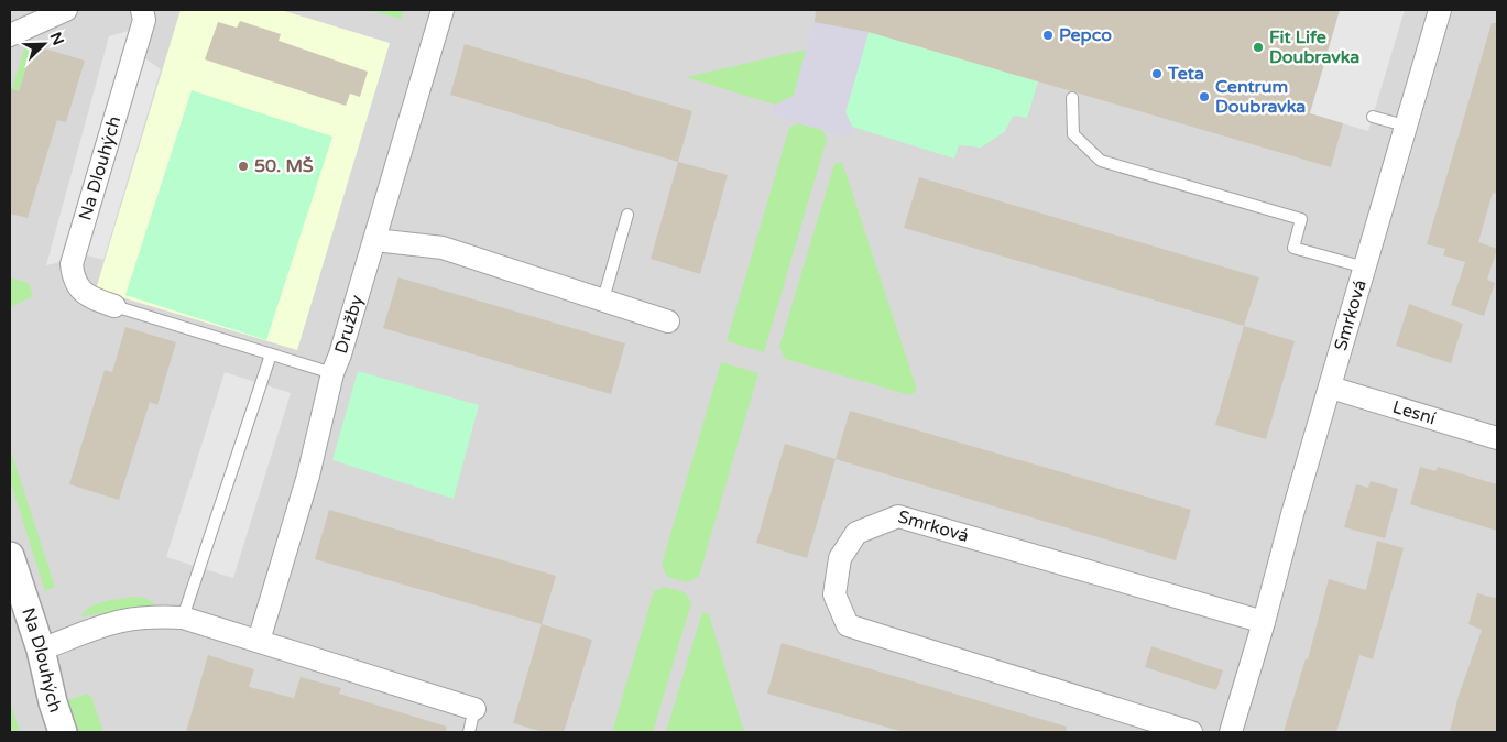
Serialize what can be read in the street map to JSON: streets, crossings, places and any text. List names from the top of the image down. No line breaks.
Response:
{"streets":{"street":["Na Dlouhých","Smrková","Družby","Lesní"]},"crossings":[["Smrková","Lesní"]],"places":["Pepco","Fit Life Doubravka","Teta","Centrum Doubravka","50. MŠ"],"north":"top right"}
